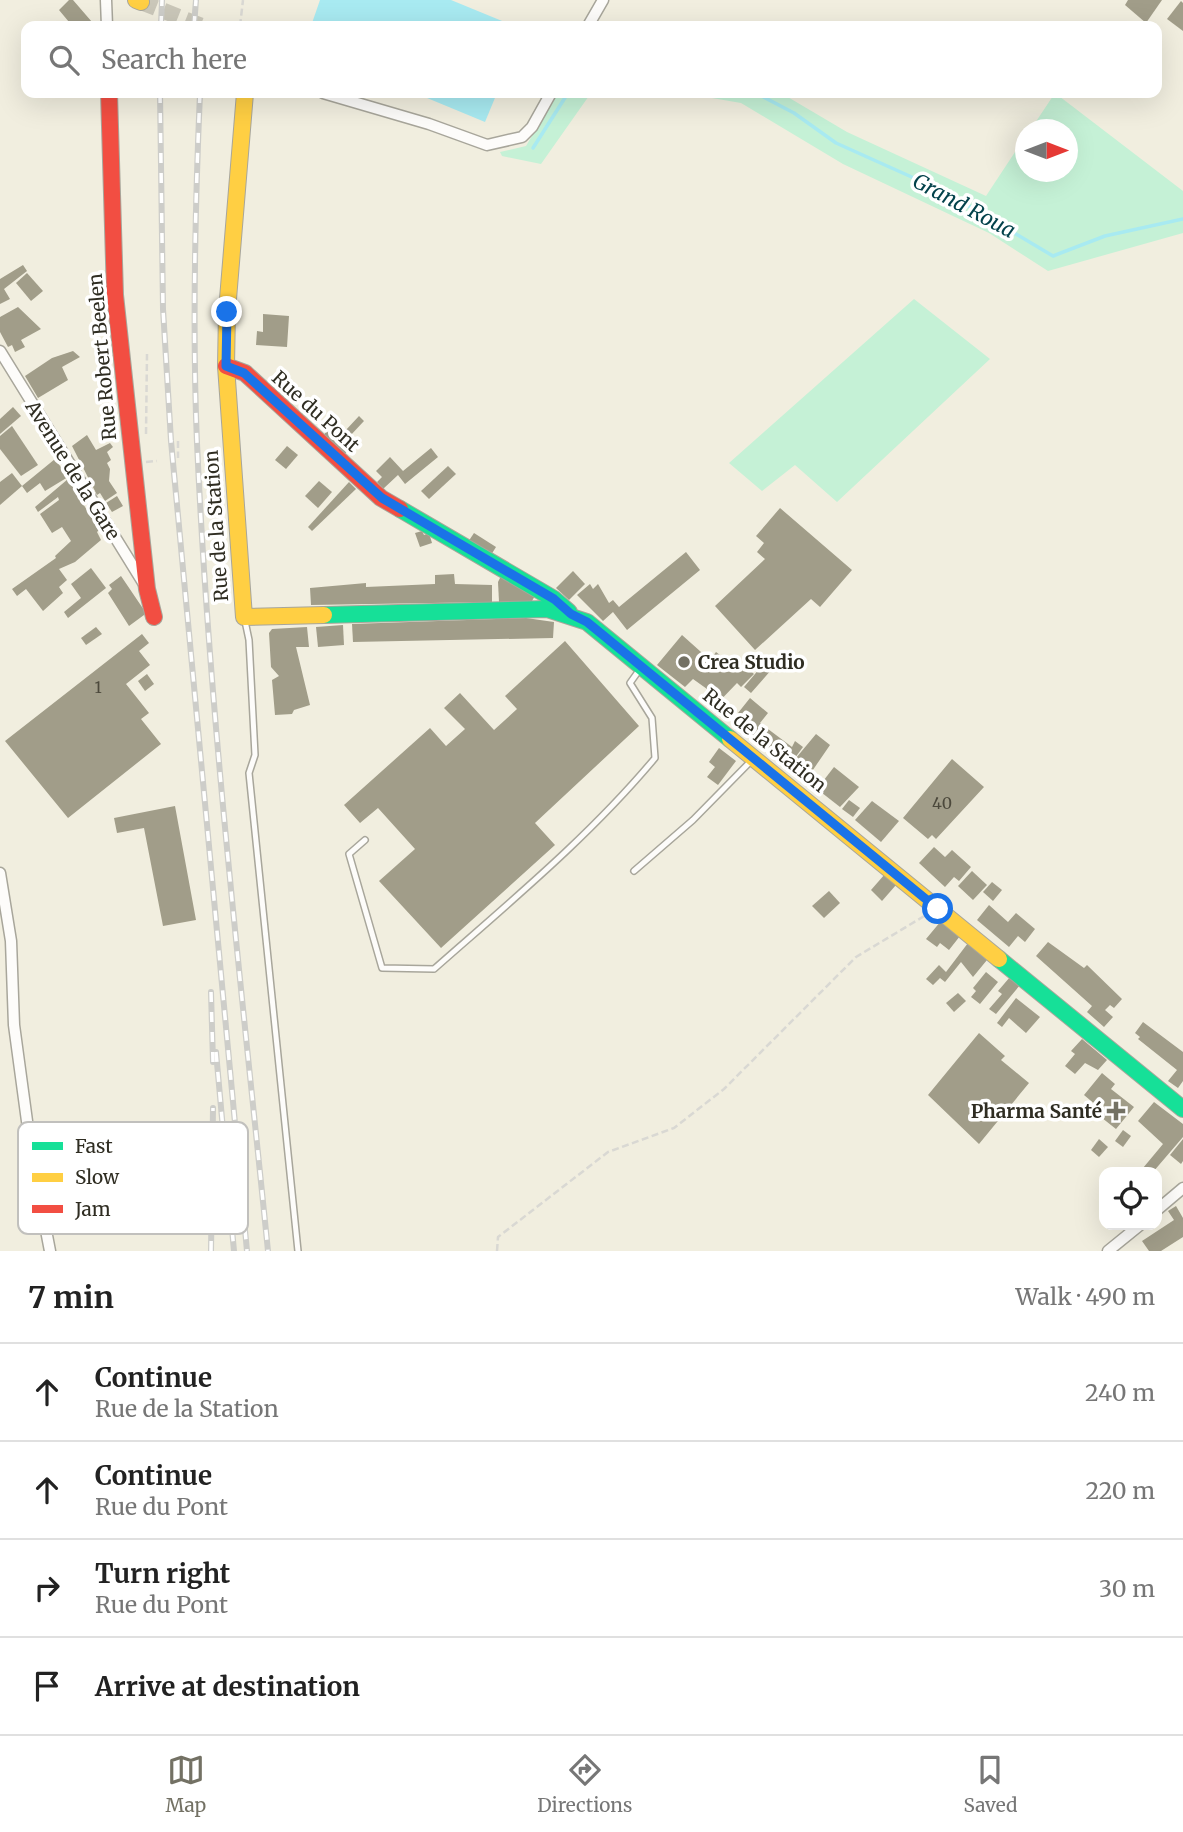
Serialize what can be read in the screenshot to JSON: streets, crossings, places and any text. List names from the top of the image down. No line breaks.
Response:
{"streets":{"street":["Rue Robert Beelen","Rue du Pont","Avenue de la Gare","Rue de la Station"]},"crossings":[["Rue Robert Beelen","Avenue de la Gare"],["Rue du Pont","Rue de la Station"]],"water":["Grand Roua"],"places":{"other":["Crea Studio"],"health":["Pharma Santé"]},"house_numbers":["1","40"],"legend":["Fast","Slow","Jam"],"north":"right","page":{"search":"Search here","heading":["7 min","Walk · 490 m"],"list":[["Continue","Rue de la Station","240 m"],["Continue","Rue du Pont","220 m"],["Turn right","Rue du Pont","30 m"],"Arrive at destination"],"nav":["Map","Directions","Saved"]}}
